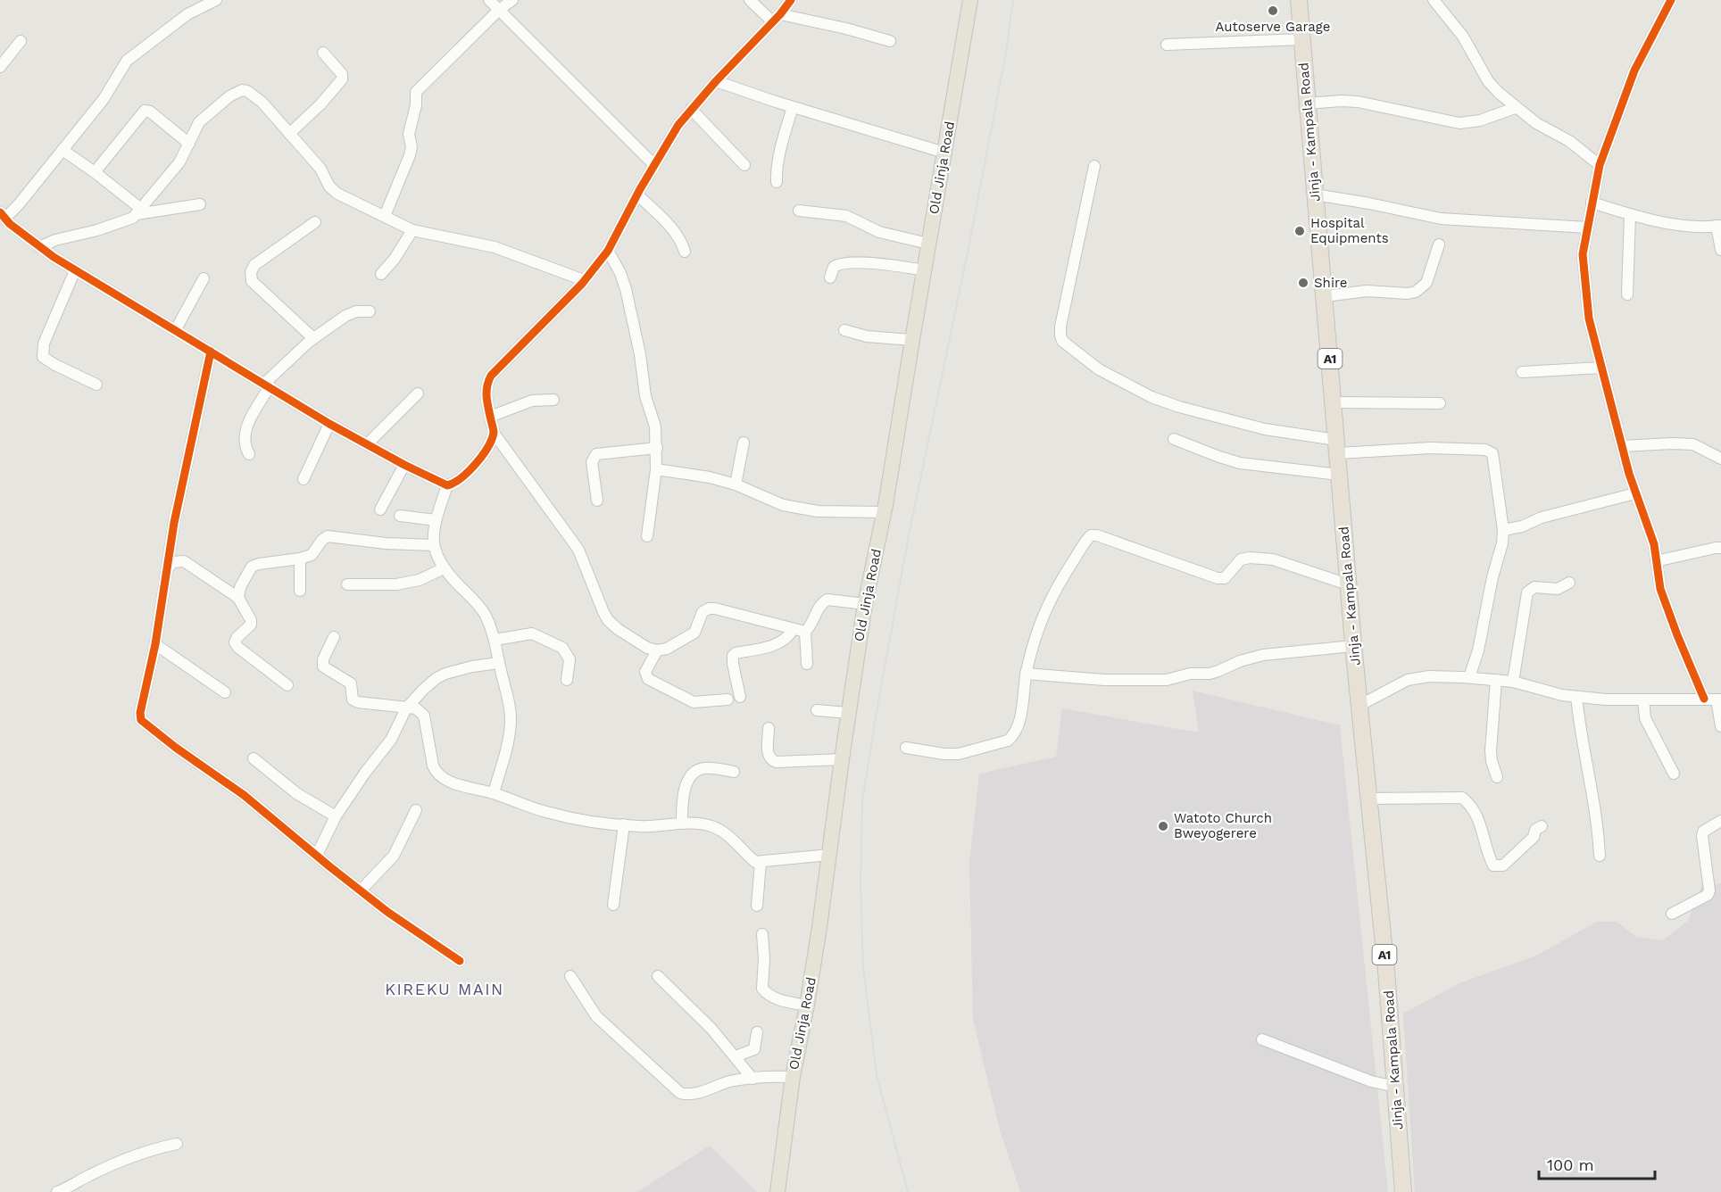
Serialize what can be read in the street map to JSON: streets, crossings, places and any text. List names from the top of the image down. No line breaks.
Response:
{"streets":{"highway":["Jinja - Kampala Road","A1"],"main road":["Old Jinja Road"]},"districts":["KIREKU MAIN"],"places":["Autoserve Garage","Hospital Equipments","Shire","Watoto Church Bweyogerere"],"scale_bar":"100 m"}
